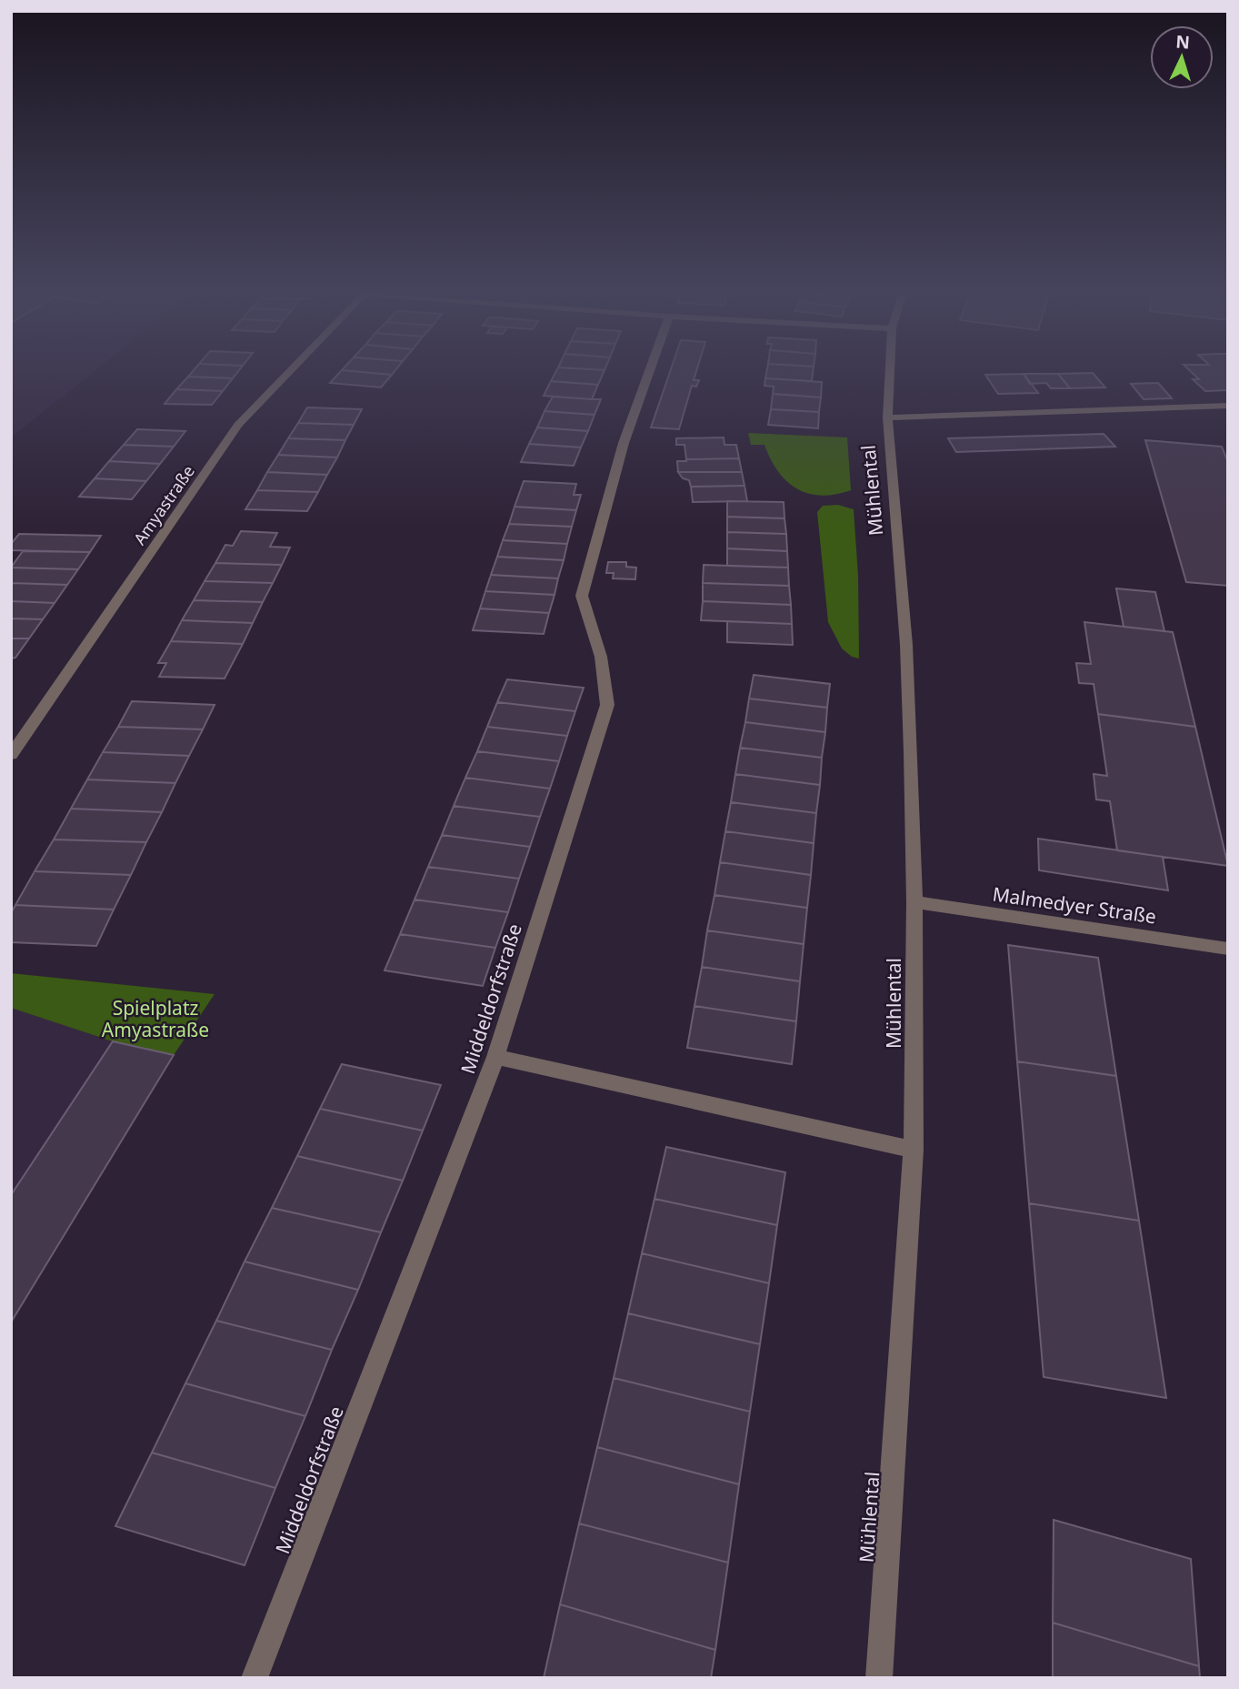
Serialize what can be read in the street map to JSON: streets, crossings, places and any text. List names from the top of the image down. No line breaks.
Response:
{"streets":{"street":["Mühlental","Amyastraße","Malmedyer Straße","Middeldorfstraße"]},"crossings":[["Mühlental","Malmedyer Straße"]],"parks":["Spielplatz Amyastraße"],"north":"top"}
